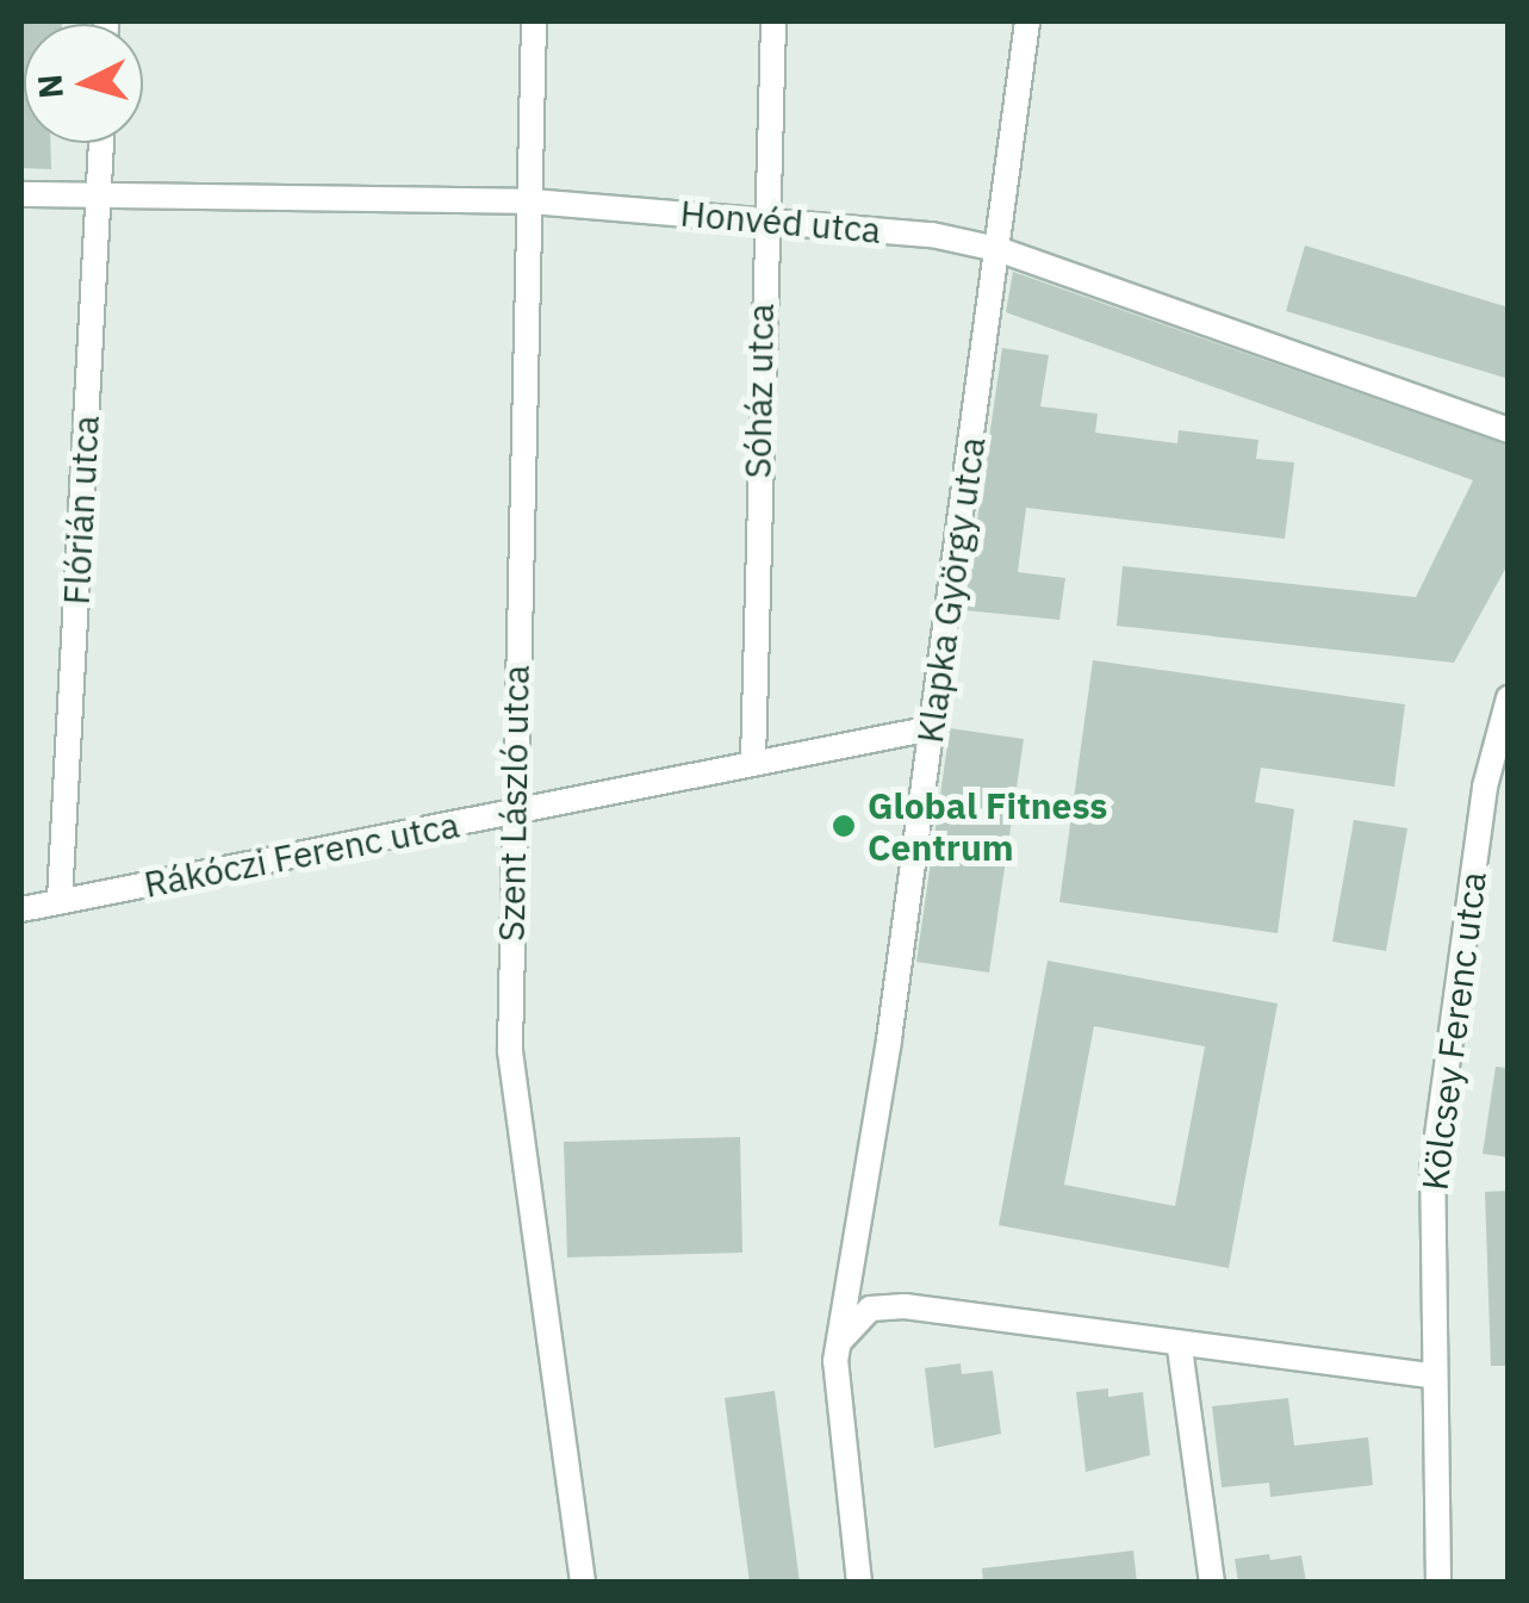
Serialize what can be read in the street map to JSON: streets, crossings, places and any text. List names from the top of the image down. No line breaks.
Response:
{"streets":{"street":["Honvéd utca","Sóház utca","Flórián utca","Klapka György utca","Szent László utca","Rákóczi Ferenc utca","Kölcsey Ferenc utca"]},"crossings":[["Honvéd utca","Sóház utca"],["Honvéd utca","Flórián utca"],["Honvéd utca","Klapka György utca"],["Honvéd utca","Szent László utca"],["Sóház utca","Rákóczi Ferenc utca"],["Flórián utca","Rákóczi Ferenc utca"],["Klapka György utca","Rákóczi Ferenc utca"],["Szent László utca","Rákóczi Ferenc utca"]],"places":["Global Fitness Centrum"],"north":"left"}
